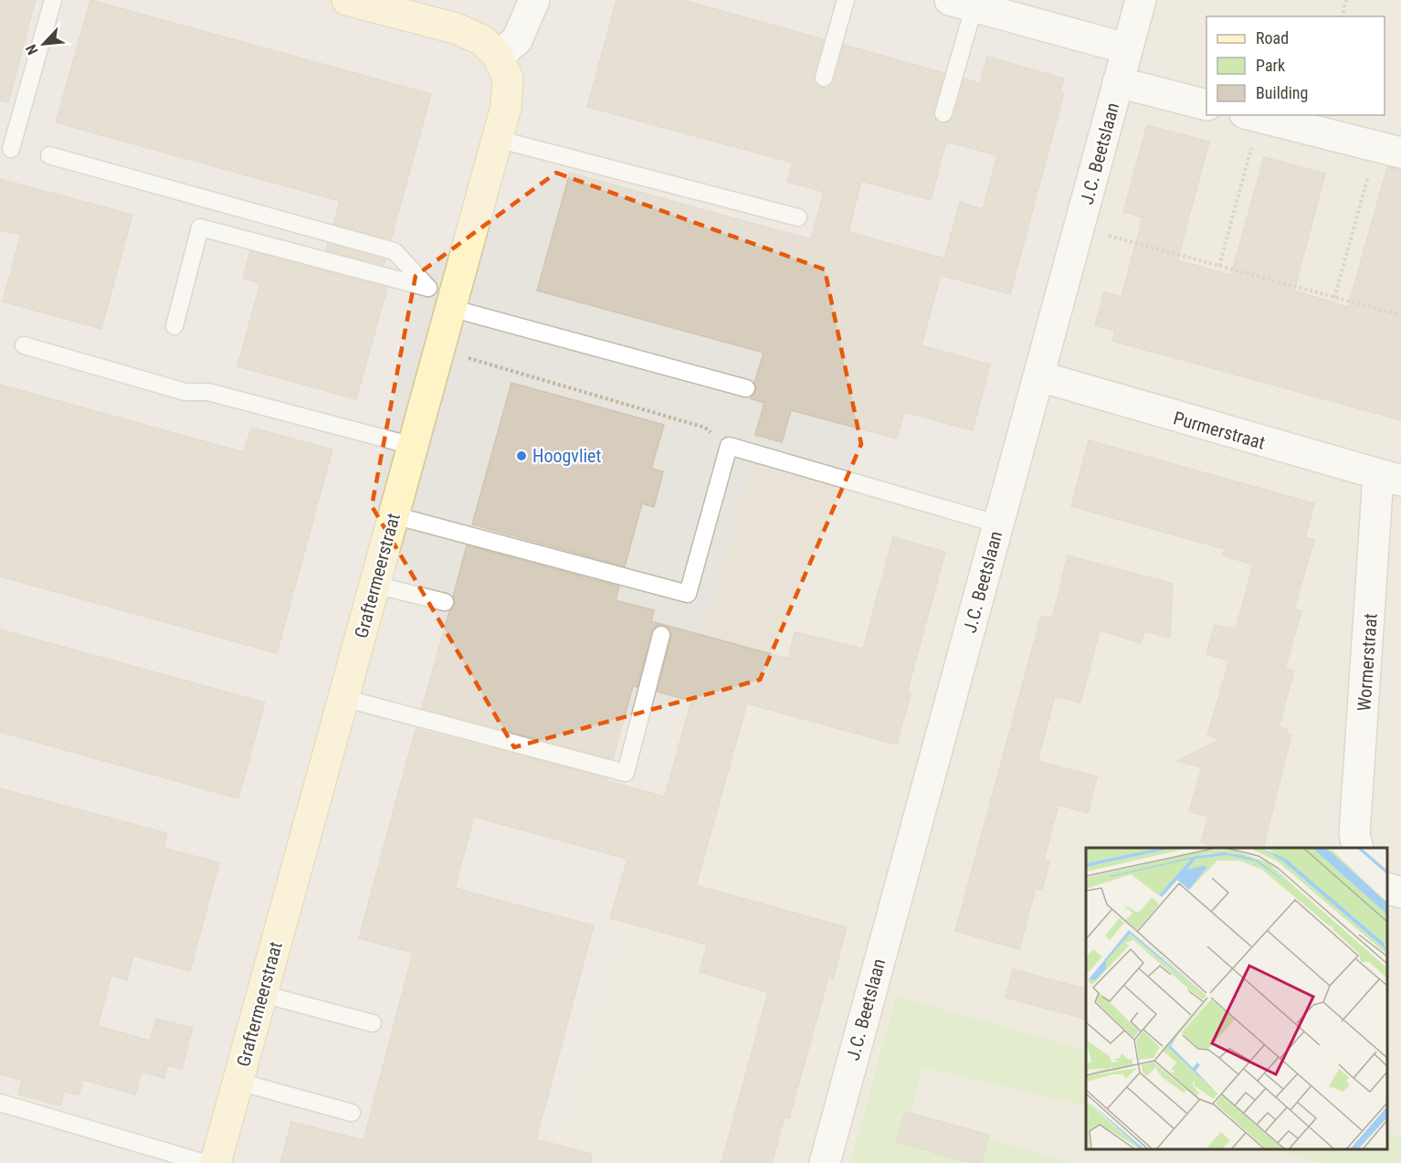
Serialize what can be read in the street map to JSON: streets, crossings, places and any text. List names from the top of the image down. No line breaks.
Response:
{"streets":{"street":["J.C. Beetslaan","Purmerstraat","Graftermeerstraat","Wormerstraat"]},"crossings":[["J.C. Beetslaan","Purmerstraat"],["Purmerstraat","Wormerstraat"]],"places":["Hoogvliet"],"legend":["Road","Park","Building"],"north":"bottom left"}
